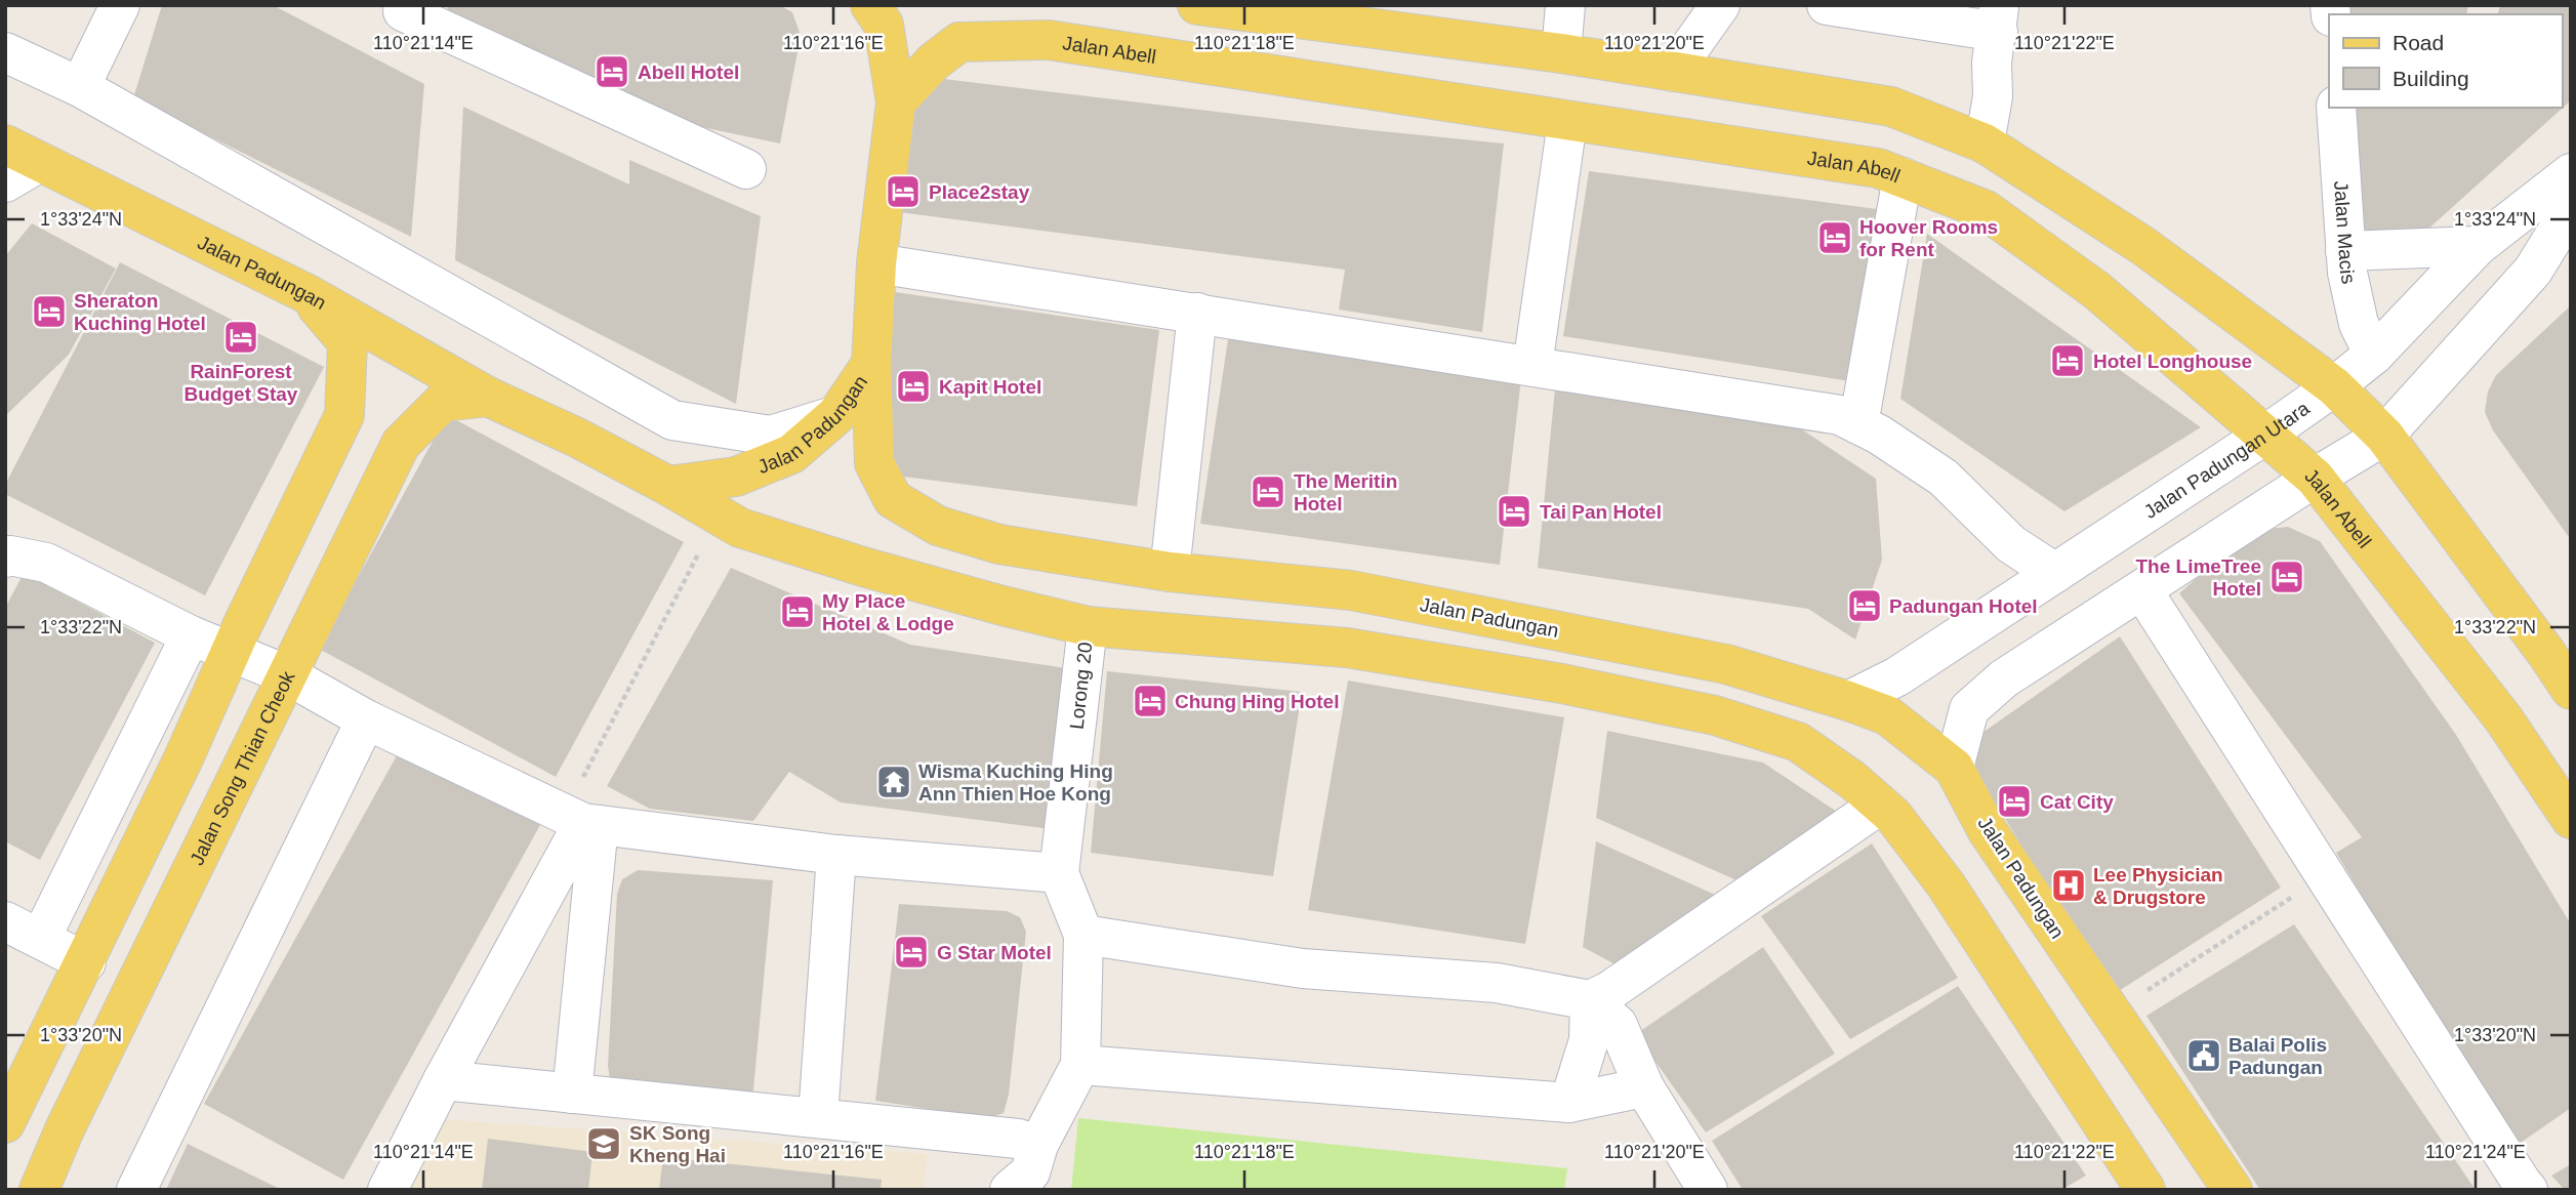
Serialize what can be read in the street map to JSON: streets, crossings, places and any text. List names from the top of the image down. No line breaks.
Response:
{"streets":{"main road":["Jalan Abell","Jalan Padungan","Jalan Song Thian Cheok"],"street":["Jalan Macis","Jalan Padungan Utara","Lorong 20"]},"crossings":[["Jalan Abell","Jalan Padungan Utara"],["Jalan Macis","Jalan Padungan Utara"],["Jalan Padungan","Jalan Padungan Utara"],["Jalan Padungan","Lorong 20"],["Jalan Padungan","Jalan Song Thian Cheok"]],"places":{"hotel":["Abell Hotel","Place2stay","Hoover Rooms for Rent","Sheraton Kuching Hotel","RainForest Budget Stay","Hotel Longhouse","Kapit Hotel","The Meritin Hotel","Tai Pan Hotel","The LimeTree Hotel","Padungan Hotel","My Place Hotel & Lodge","Chung Hing Hotel","Cat City","G Star Motel"],"temple":["Wisma Kuching Hing Ann Thien Hoe Kong"],"hospital":["Lee Physician & Drugstore"],"public building":["Balai Polis Padungan"],"school or university":["SK Song Kheng Hai"]},"legend":["Road","Building"],"coordinates":["110°21'14\"E","110°21'16\"E","110°21'18\"E","110°21'20\"E","110°21'22\"E","1°33'24\"N","1°33'22\"N","1°33'20\"N","110°21'24\"E"]}
